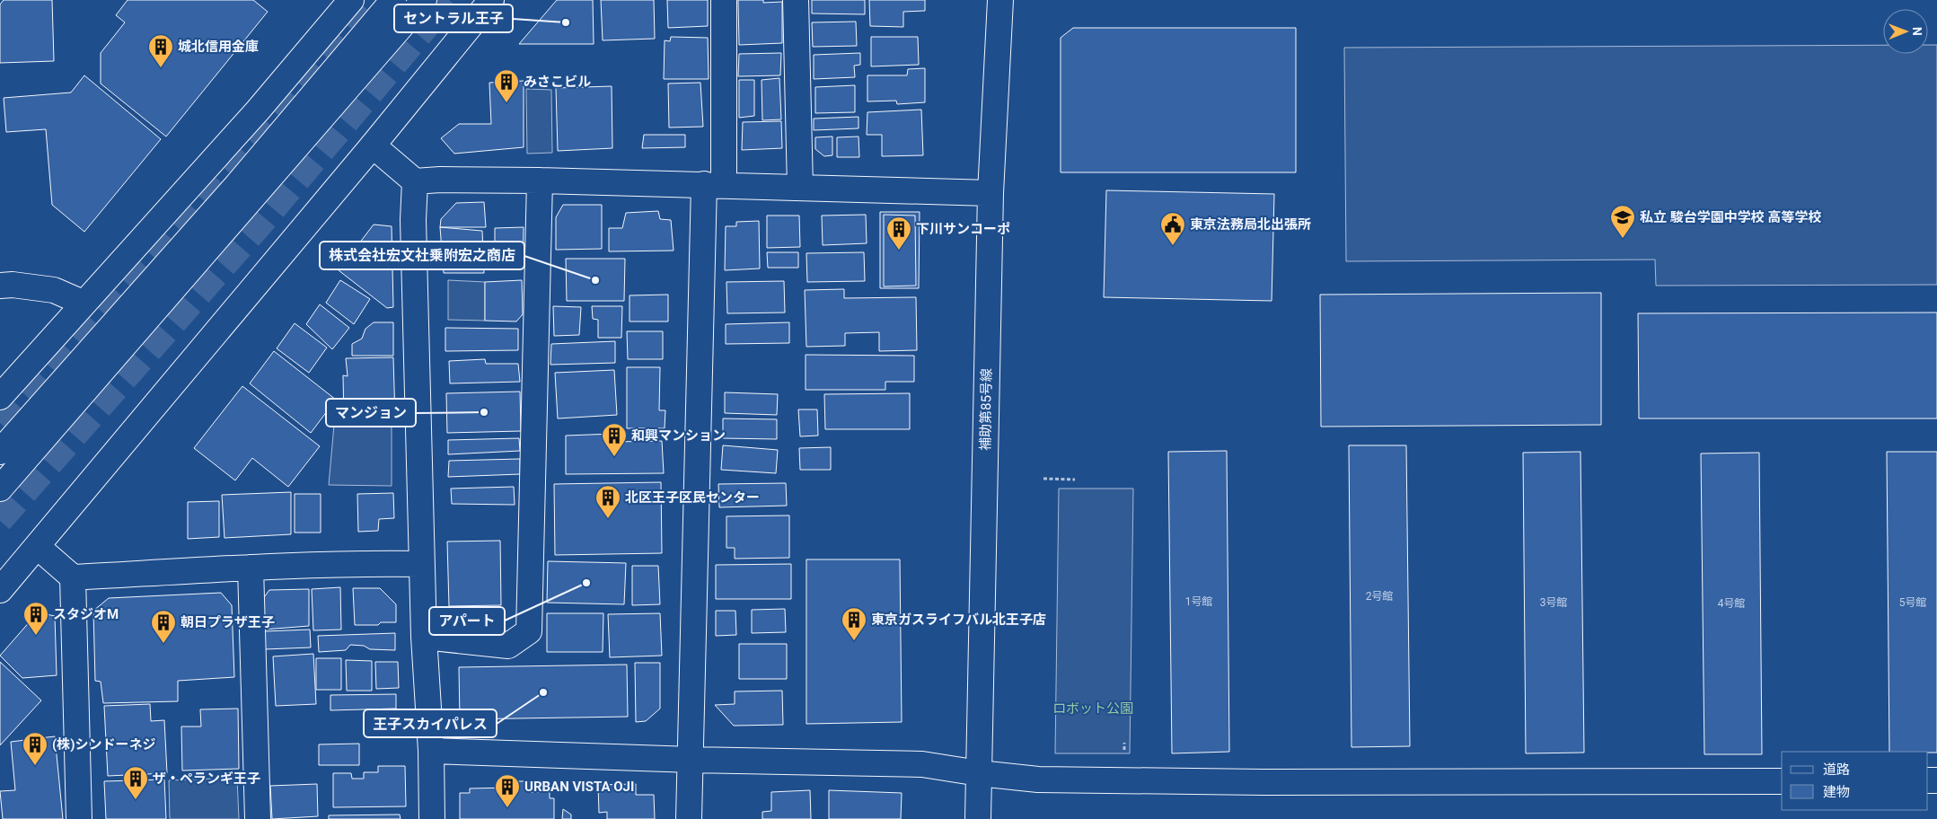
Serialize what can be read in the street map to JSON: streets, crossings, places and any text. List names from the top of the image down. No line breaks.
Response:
{"streets":{"main road":["補助第85号線"]},"parks":["ロボット公園"],"places":{"other":["セントラル王子","株式会社宏文社乗附宏之商店","マンジョン","アパート","王子スカイパレス"],"building":["城北信用金庫","みさこビル","下川サンコーポ","和興マンション","北区王子区民センター","スタジオM","東京ガスライフバル北王子店","朝日プラザ王子","(株)シンドーネジ","ザ・ペランギ王子","URBAN VISTA OJI"],"school or university":["私立 駿台学園中学校 高等学校"],"public building":["東京法務局北出張所"]},"house_numbers":["2号館","1号館","3号館","5号館","4号館"],"legend":["道路","建物"],"north":"right"}
